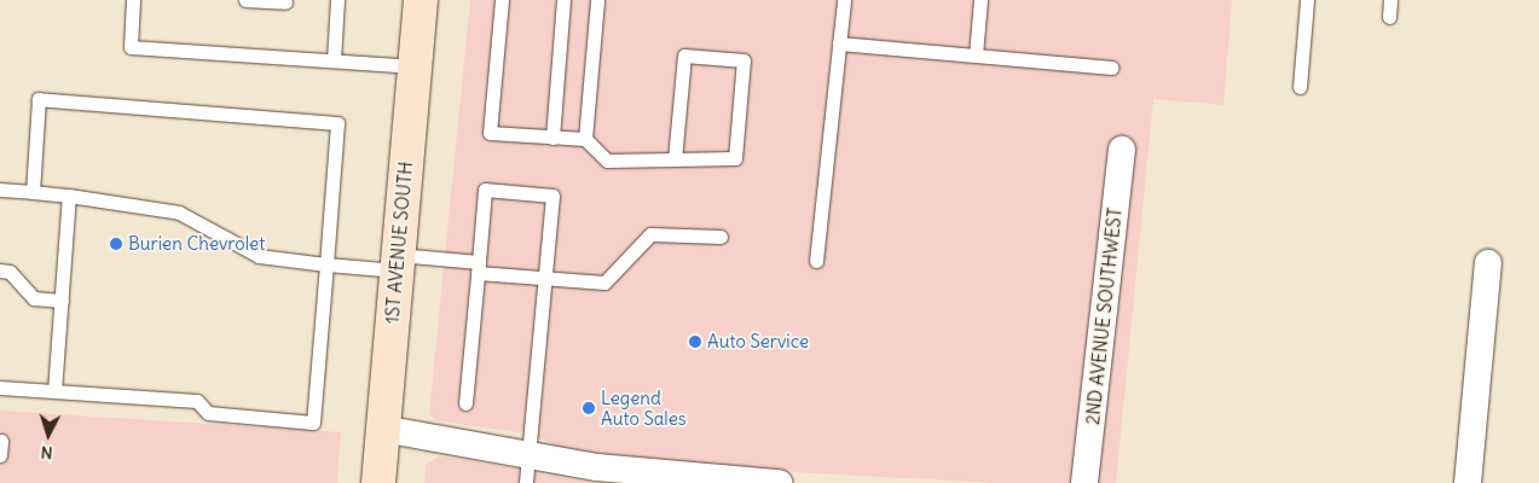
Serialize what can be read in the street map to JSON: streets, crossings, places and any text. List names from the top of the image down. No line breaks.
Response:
{"streets":{"main road":["1ST AVENUE SOUTH"],"street":["2ND AVENUE SOUTHWEST"]},"places":["Burien Chevrolet","Auto Service","Legend Auto Sales"],"north":"bottom"}
